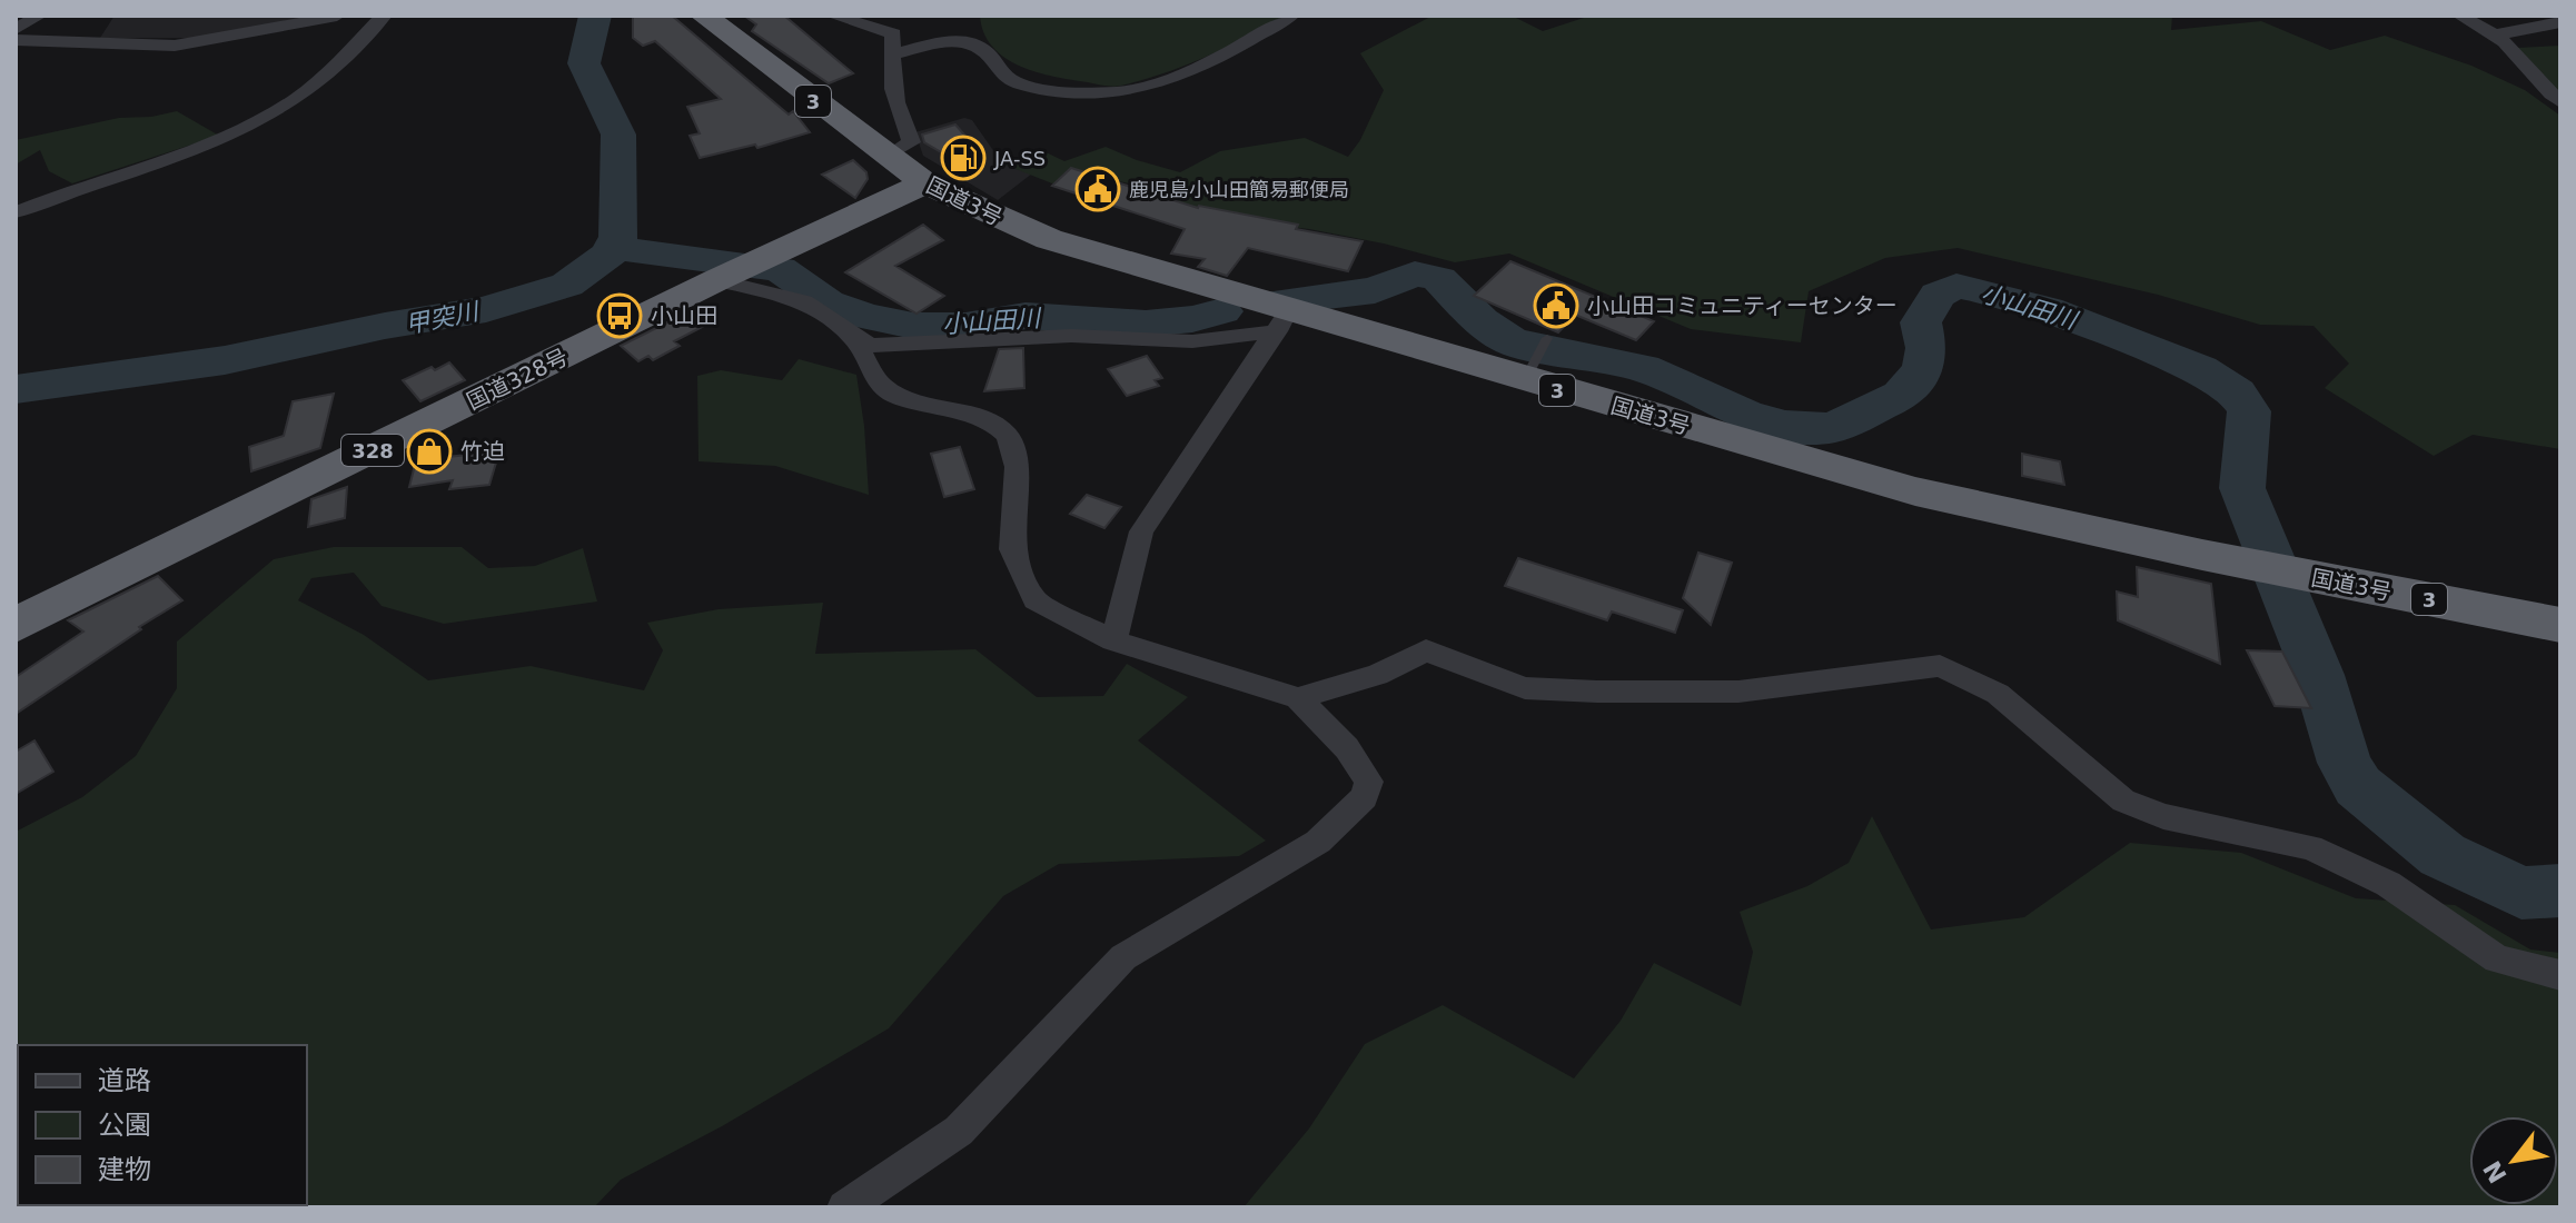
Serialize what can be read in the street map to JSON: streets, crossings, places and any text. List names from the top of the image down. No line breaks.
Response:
{"streets":{"highway":["3","国道3号","国道328号","328"]},"crossings":[["国道3号","国道328号"]],"water":["小山田川","甲突川"],"places":{"fuel station":["JA-SS"],"public building":["鹿児島小山田簡易郵便局","小山田コミュニティーセンター"],"bus stop":["小山田"],"shop":["竹迫"]},"legend":["道路","公園","建物"],"north":"bottom left"}
